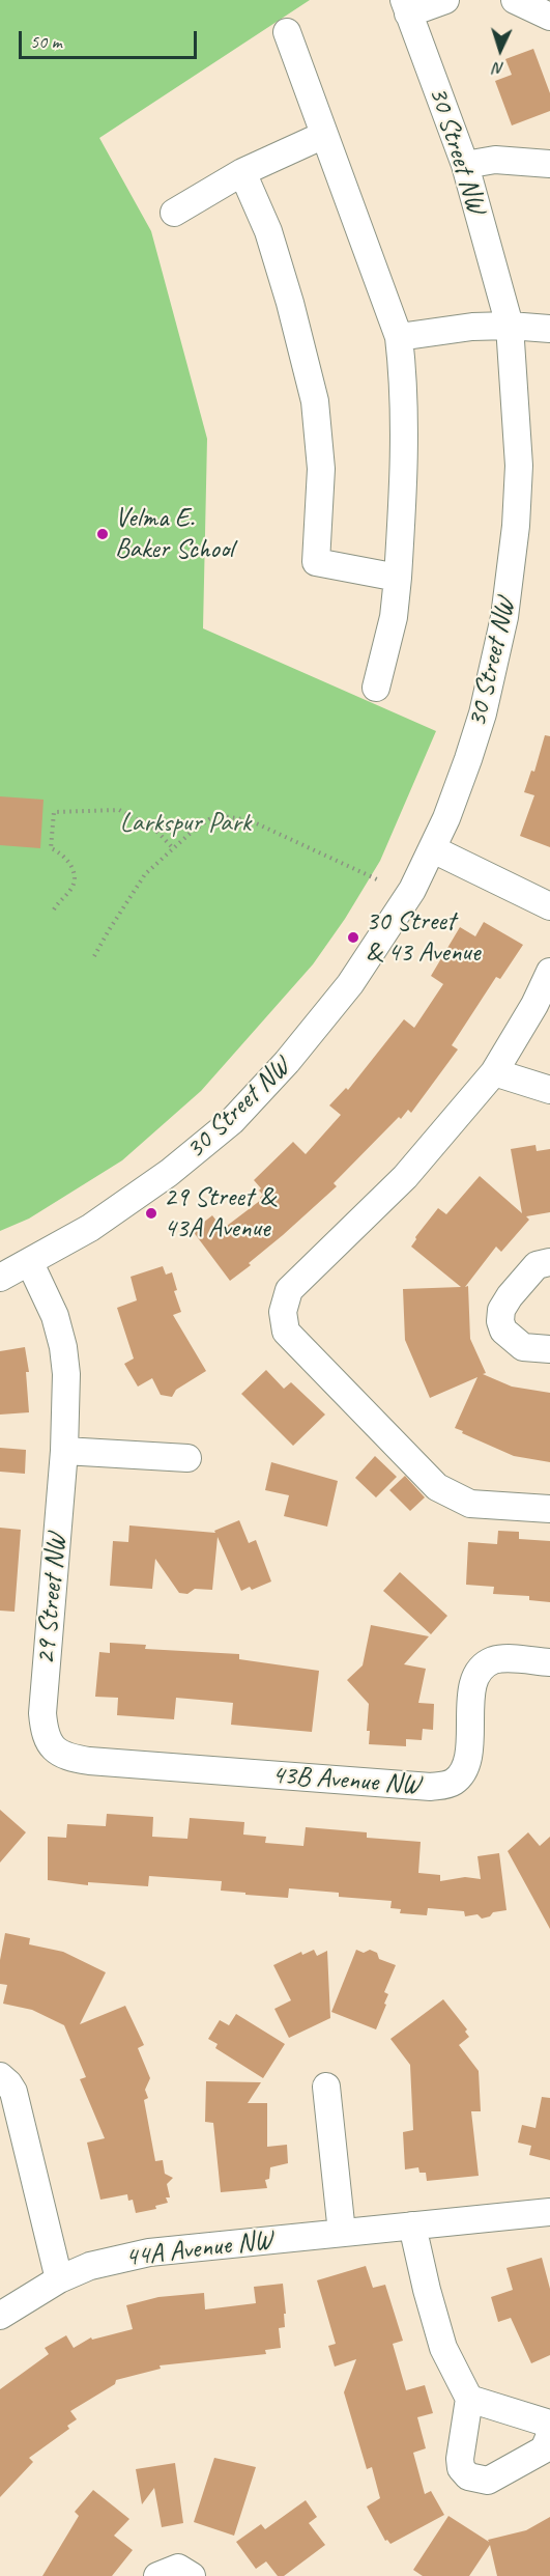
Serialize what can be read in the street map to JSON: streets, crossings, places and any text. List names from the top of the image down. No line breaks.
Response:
{"streets":{"street":["30 Street NW","29 Street NW","43B Avenue NW","44A Avenue NW"]},"crossings":[["30 Street NW","29 Street NW"],["29 Street NW","43B Avenue NW"]],"parks":["Larkspur Park"],"places":["Velma E. Baker School","30 Street & 43 Avenue","29 Street & 43A Avenue"],"scale_bar":"50 m","north":"bottom"}
